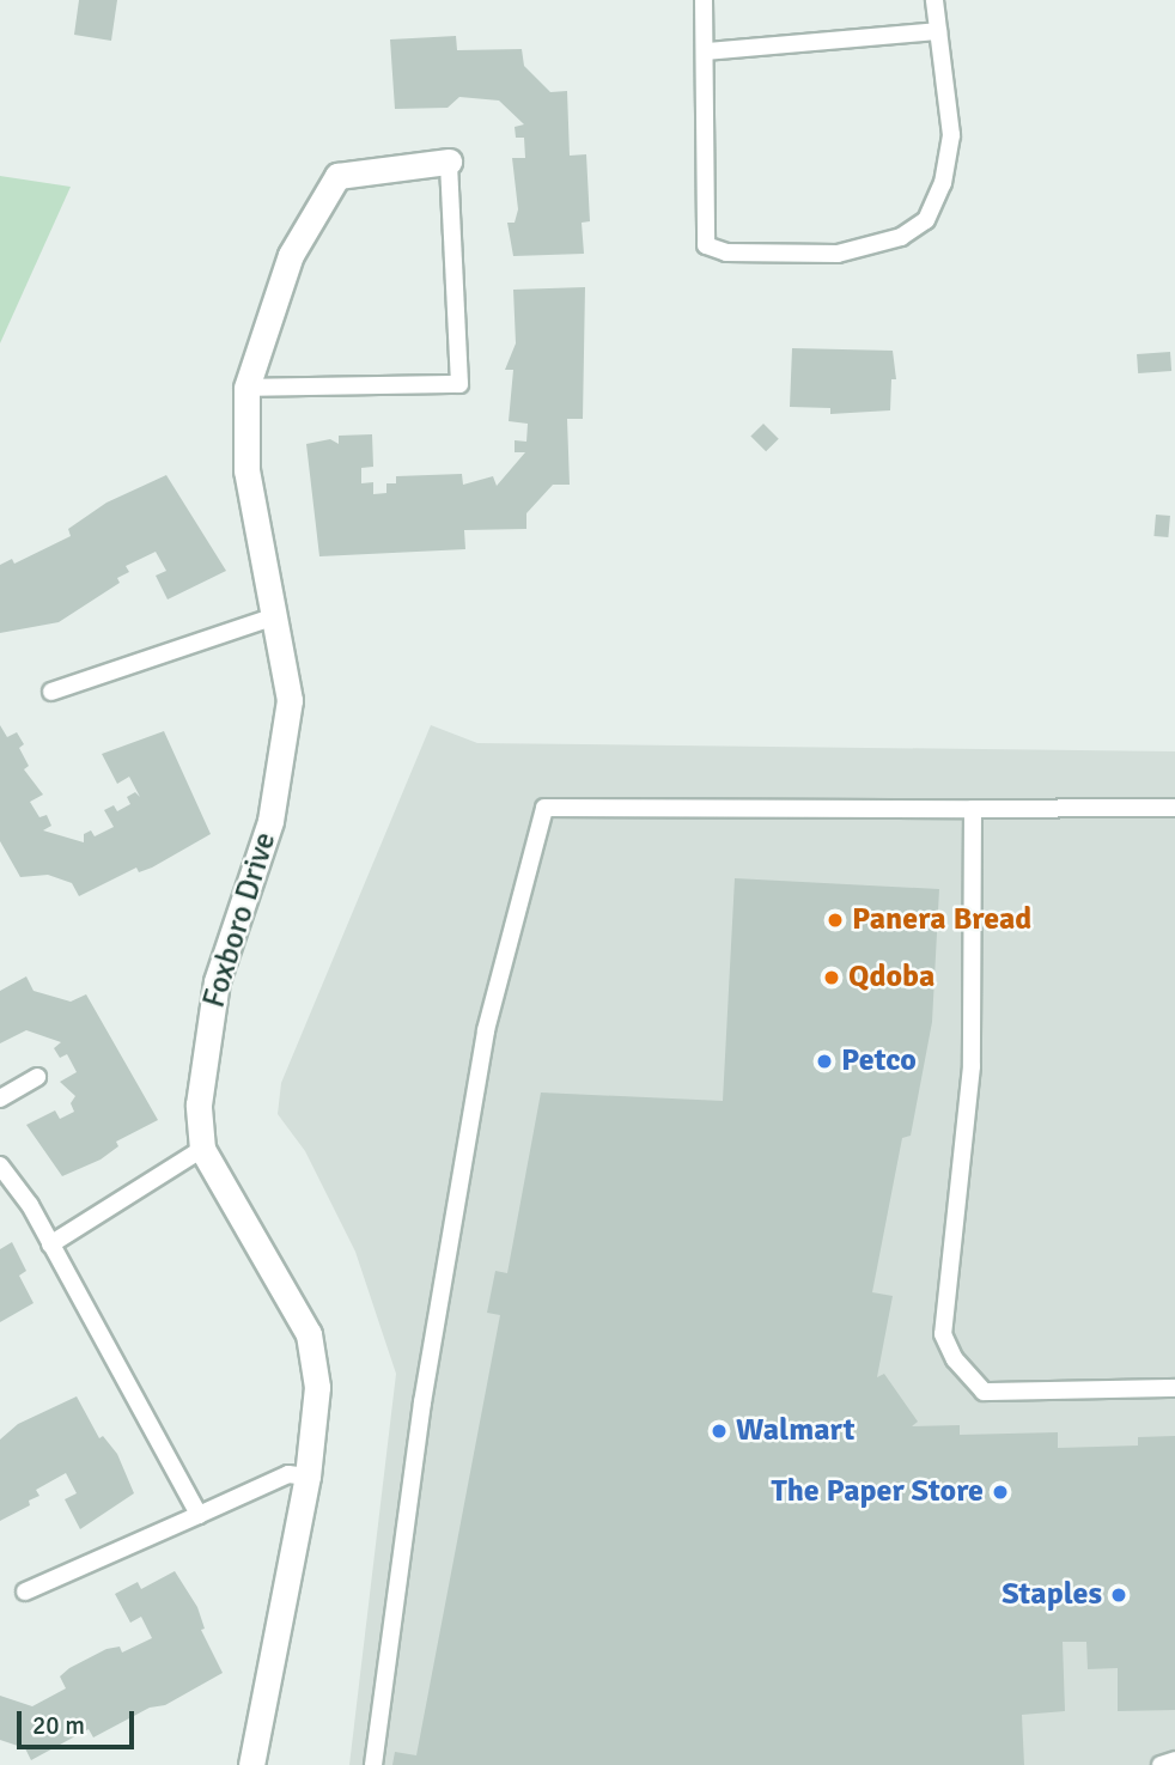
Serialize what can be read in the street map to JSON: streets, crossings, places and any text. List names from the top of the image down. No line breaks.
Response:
{"streets":{"street":["Foxboro Drive"]},"places":["Panera Bread","Qdoba","Petco","Walmart","The Paper Store","Staples"],"scale_bar":"20 m"}
